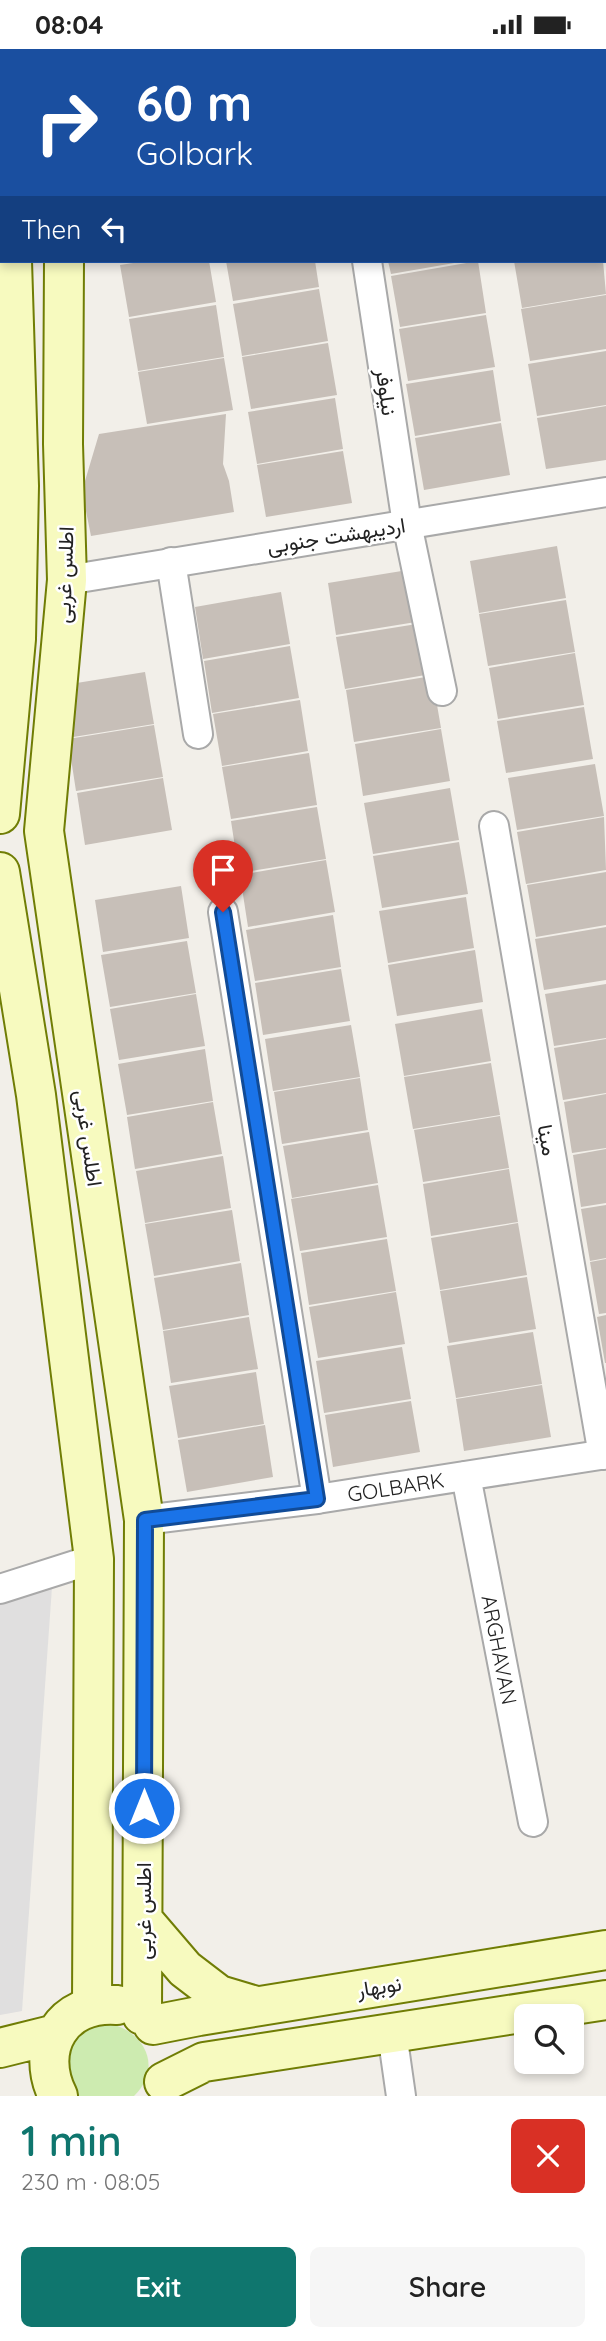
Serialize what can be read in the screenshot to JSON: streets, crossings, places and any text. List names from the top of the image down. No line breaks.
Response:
{"streets":{"street":["نیلوفر","اردیبهشت جنوبی","اطلس غربی","مینا","GOLBARK","ARGHAVAN","نوبهار"]},"crossings":[["نیلوفر","اردیبهشت جنوبی"],["اردیبهشت جنوبی","اطلس غربی"],["اطلس غربی","GOLBARK"],["اطلس غربی","نوبهار"],["مینا","GOLBARK"],["GOLBARK","ARGHAVAN"]],"page":{"status":"08:04","turn":["60 m","Golbark"],"then":"Then","heading":["1 min","230 m · 08:05"],"buttons":["Exit","Share"]}}
